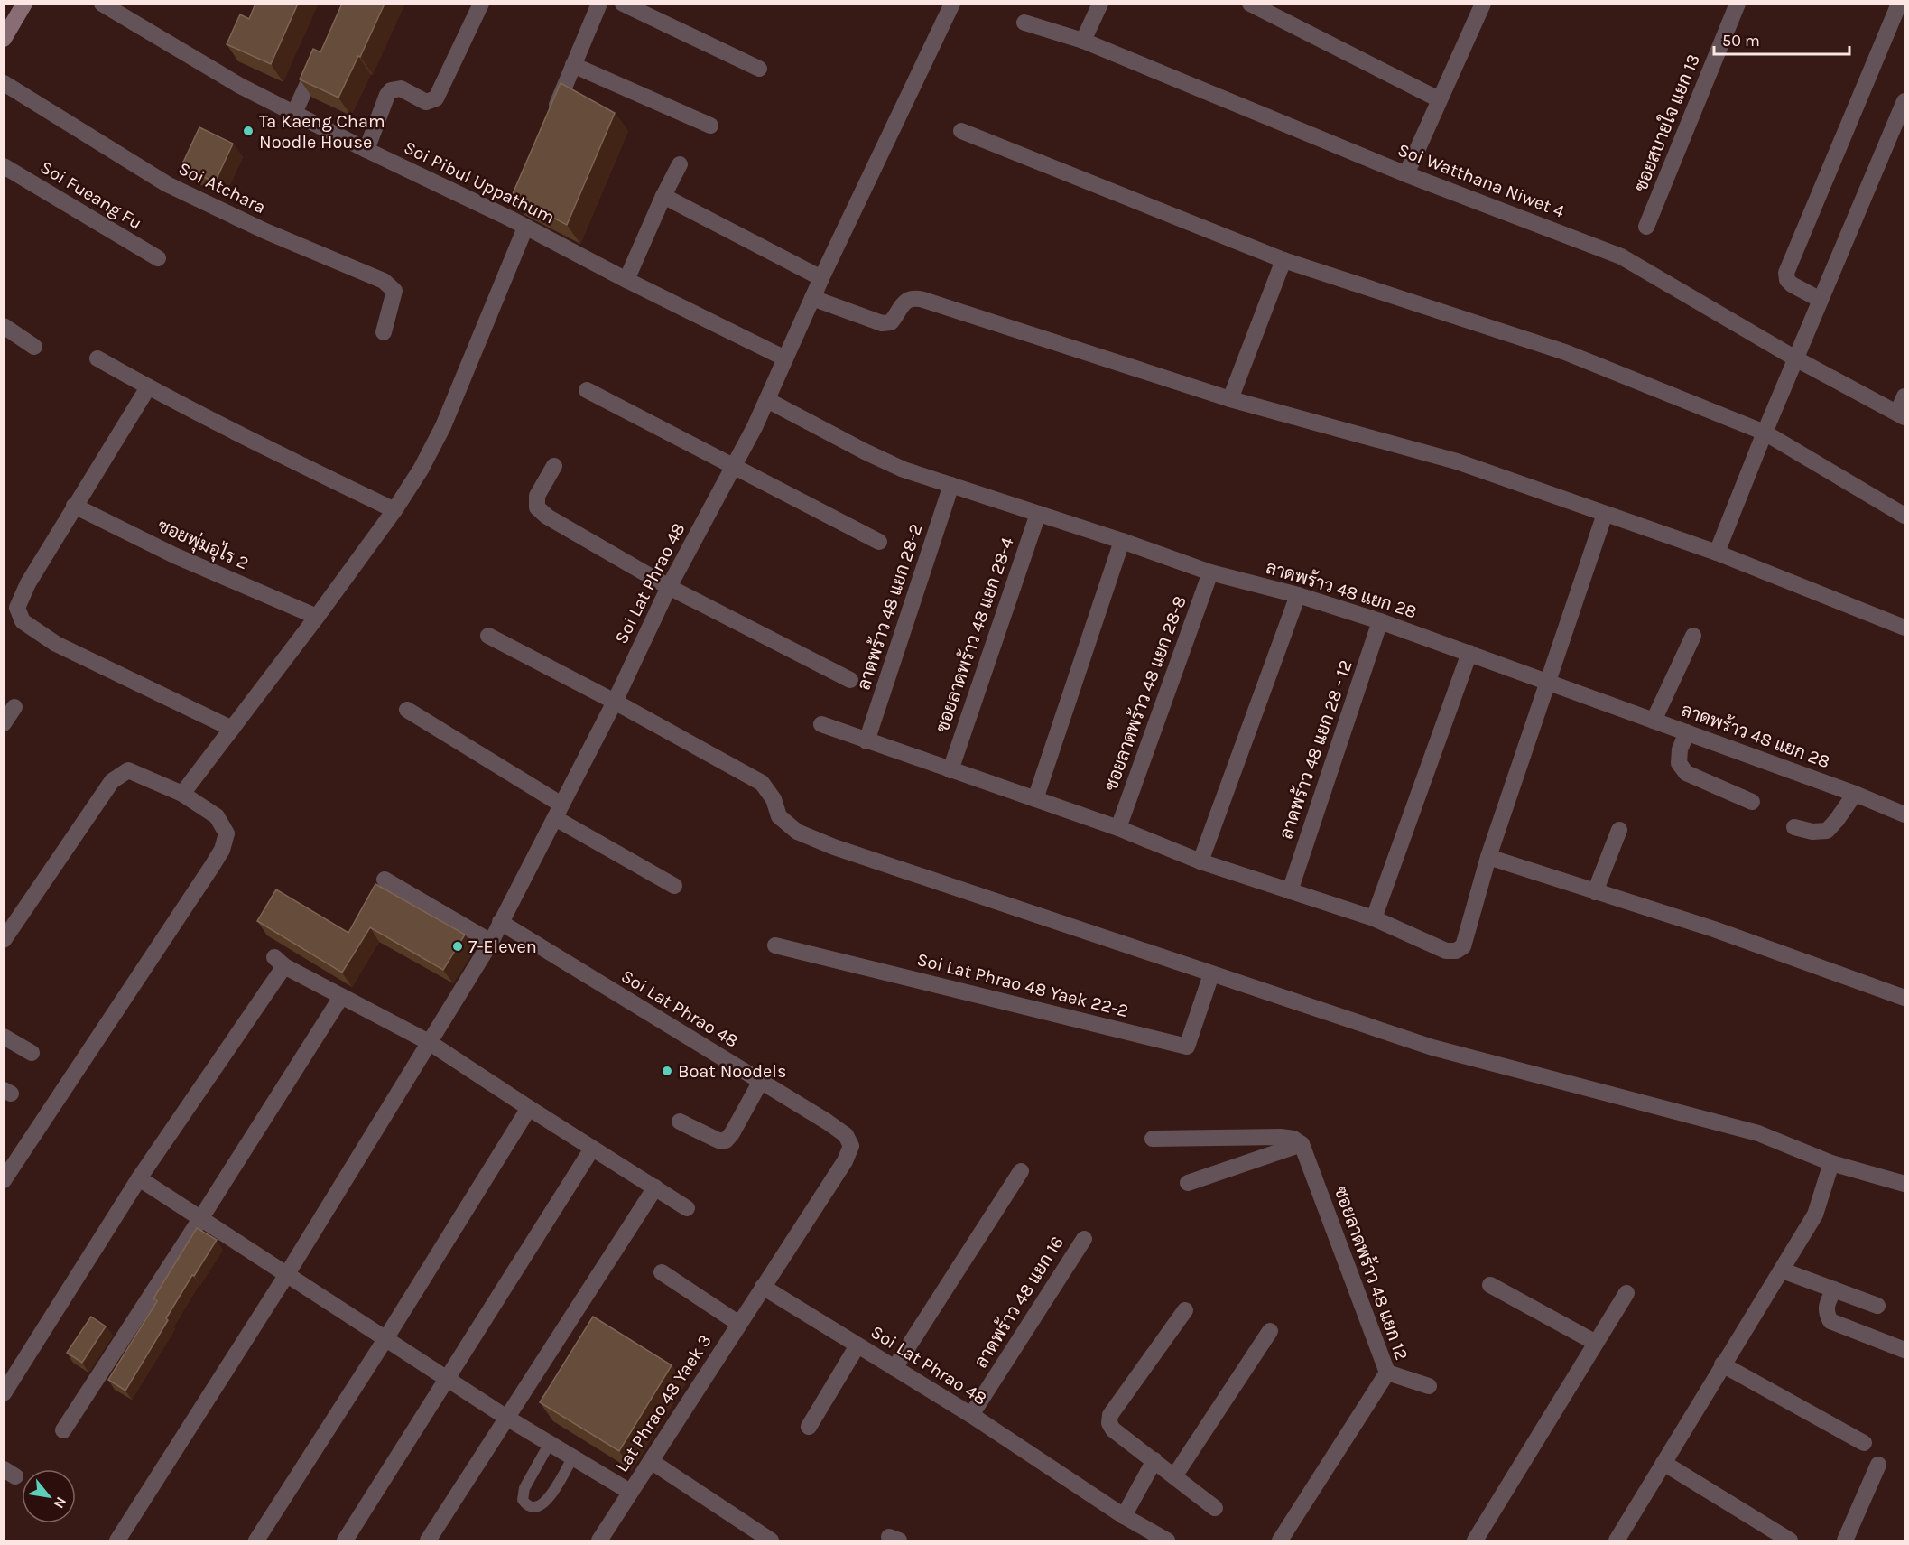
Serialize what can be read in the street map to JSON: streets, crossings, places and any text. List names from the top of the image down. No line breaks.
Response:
{"streets":{"street":["ซอยสบายใจ แยก 13","Soi Watthana Niwet 4","Soi Pibul Uppathum","Soi Atchara","Soi Fueang Fu","ซอยพุ่มอุไร 2","Soi Lat Phrao 48","ลาดพร้าว 48 แยก 28","ลาดพร้าว 48 แยก 28-2","ซอยลาดพร้าว 48 แยก 28-4","ซอยลาดพร้าว 48 แยก 28-8","ลาดพร้าว 48 แยก 28 - 12","Soi Lat Phrao 48 Yaek 22-2","ซอยลาดพร้าว 48 แยก 12","ลาดพร้าว 48 แยก 16","Lat Phrao 48 Yaek 3"]},"crossings":[["Soi Pibul Uppathum","Soi Lat Phrao 48"],["Soi Lat Phrao 48","ลาดพร้าว 48 แยก 28"],["Soi Lat Phrao 48","ลาดพร้าว 48 แยก 16"],["Soi Lat Phrao 48","Lat Phrao 48 Yaek 3"],["ลาดพร้าว 48 แยก 28","ลาดพร้าว 48 แยก 28-2"],["ลาดพร้าว 48 แยก 28","ซอยลาดพร้าว 48 แยก 28-4"],["ลาดพร้าว 48 แยก 28","ซอยลาดพร้าว 48 แยก 28-8"],["ลาดพร้าว 48 แยก 28","ลาดพร้าว 48 แยก 28 - 12"]],"places":["Ta Kaeng Cham Noodle House","7-Eleven","Boat Noodels"],"scale_bar":"50 m","north":"bottom right"}
